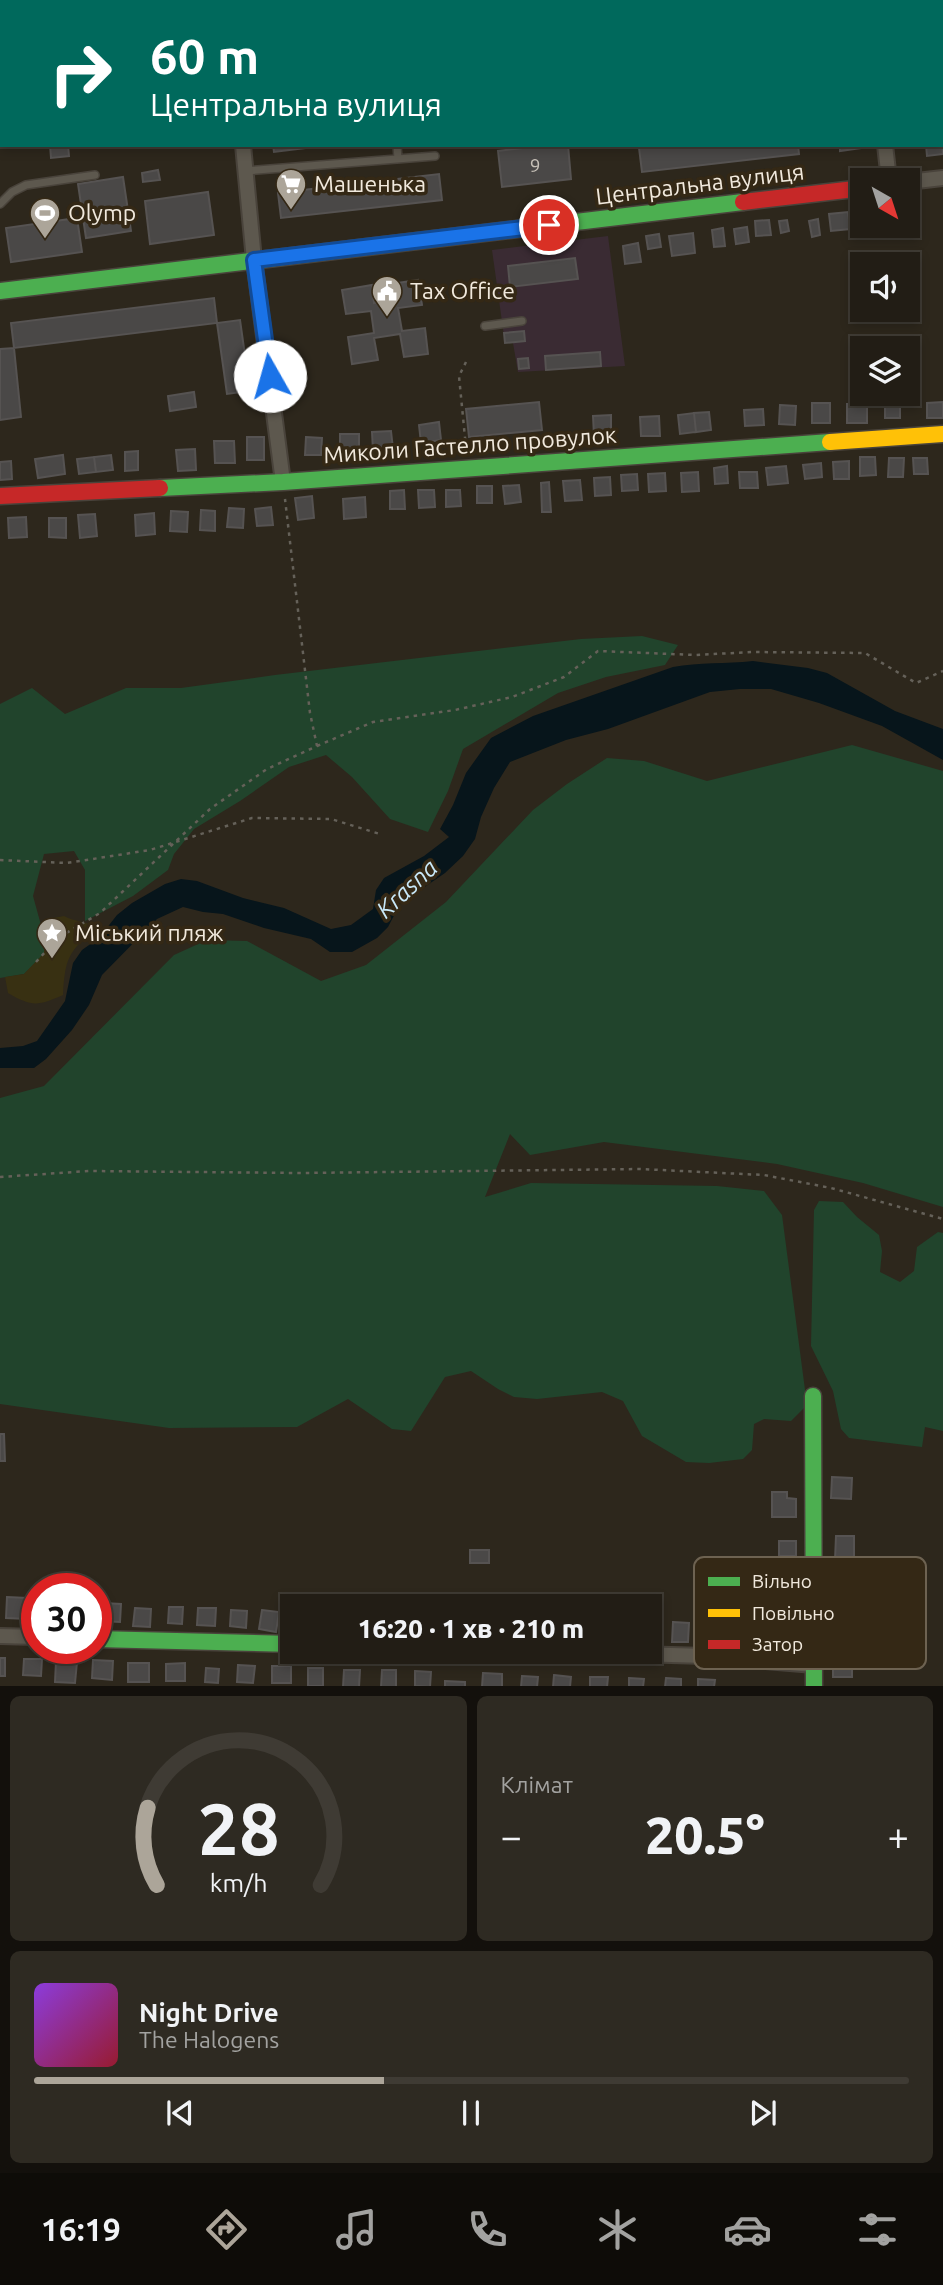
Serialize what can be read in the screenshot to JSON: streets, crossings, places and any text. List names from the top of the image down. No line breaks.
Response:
{"streets":{"street":["Центральна вулиця","Миколи Гастелло провулок"]},"water":["Krasna"],"places":{"supermarket":["Машенька"],"sports":["Olymp"],"public building":["Tax Office"],"place":["Міський пляж"]},"house_numbers":["9"],"legend":["Вільно","Повільно","Затор"],"north":"bottom right","page":{"turn":["60 m","Центральна вулиця"],"limit":"30","trip":"16:20 · 1 хв · 210 m","tile":"Клімат","heat":["−","20.5°","+"],"song":["Night Drive","The Halogens"],"tabs":"16:19","gauge":["28","km/h"]}}
